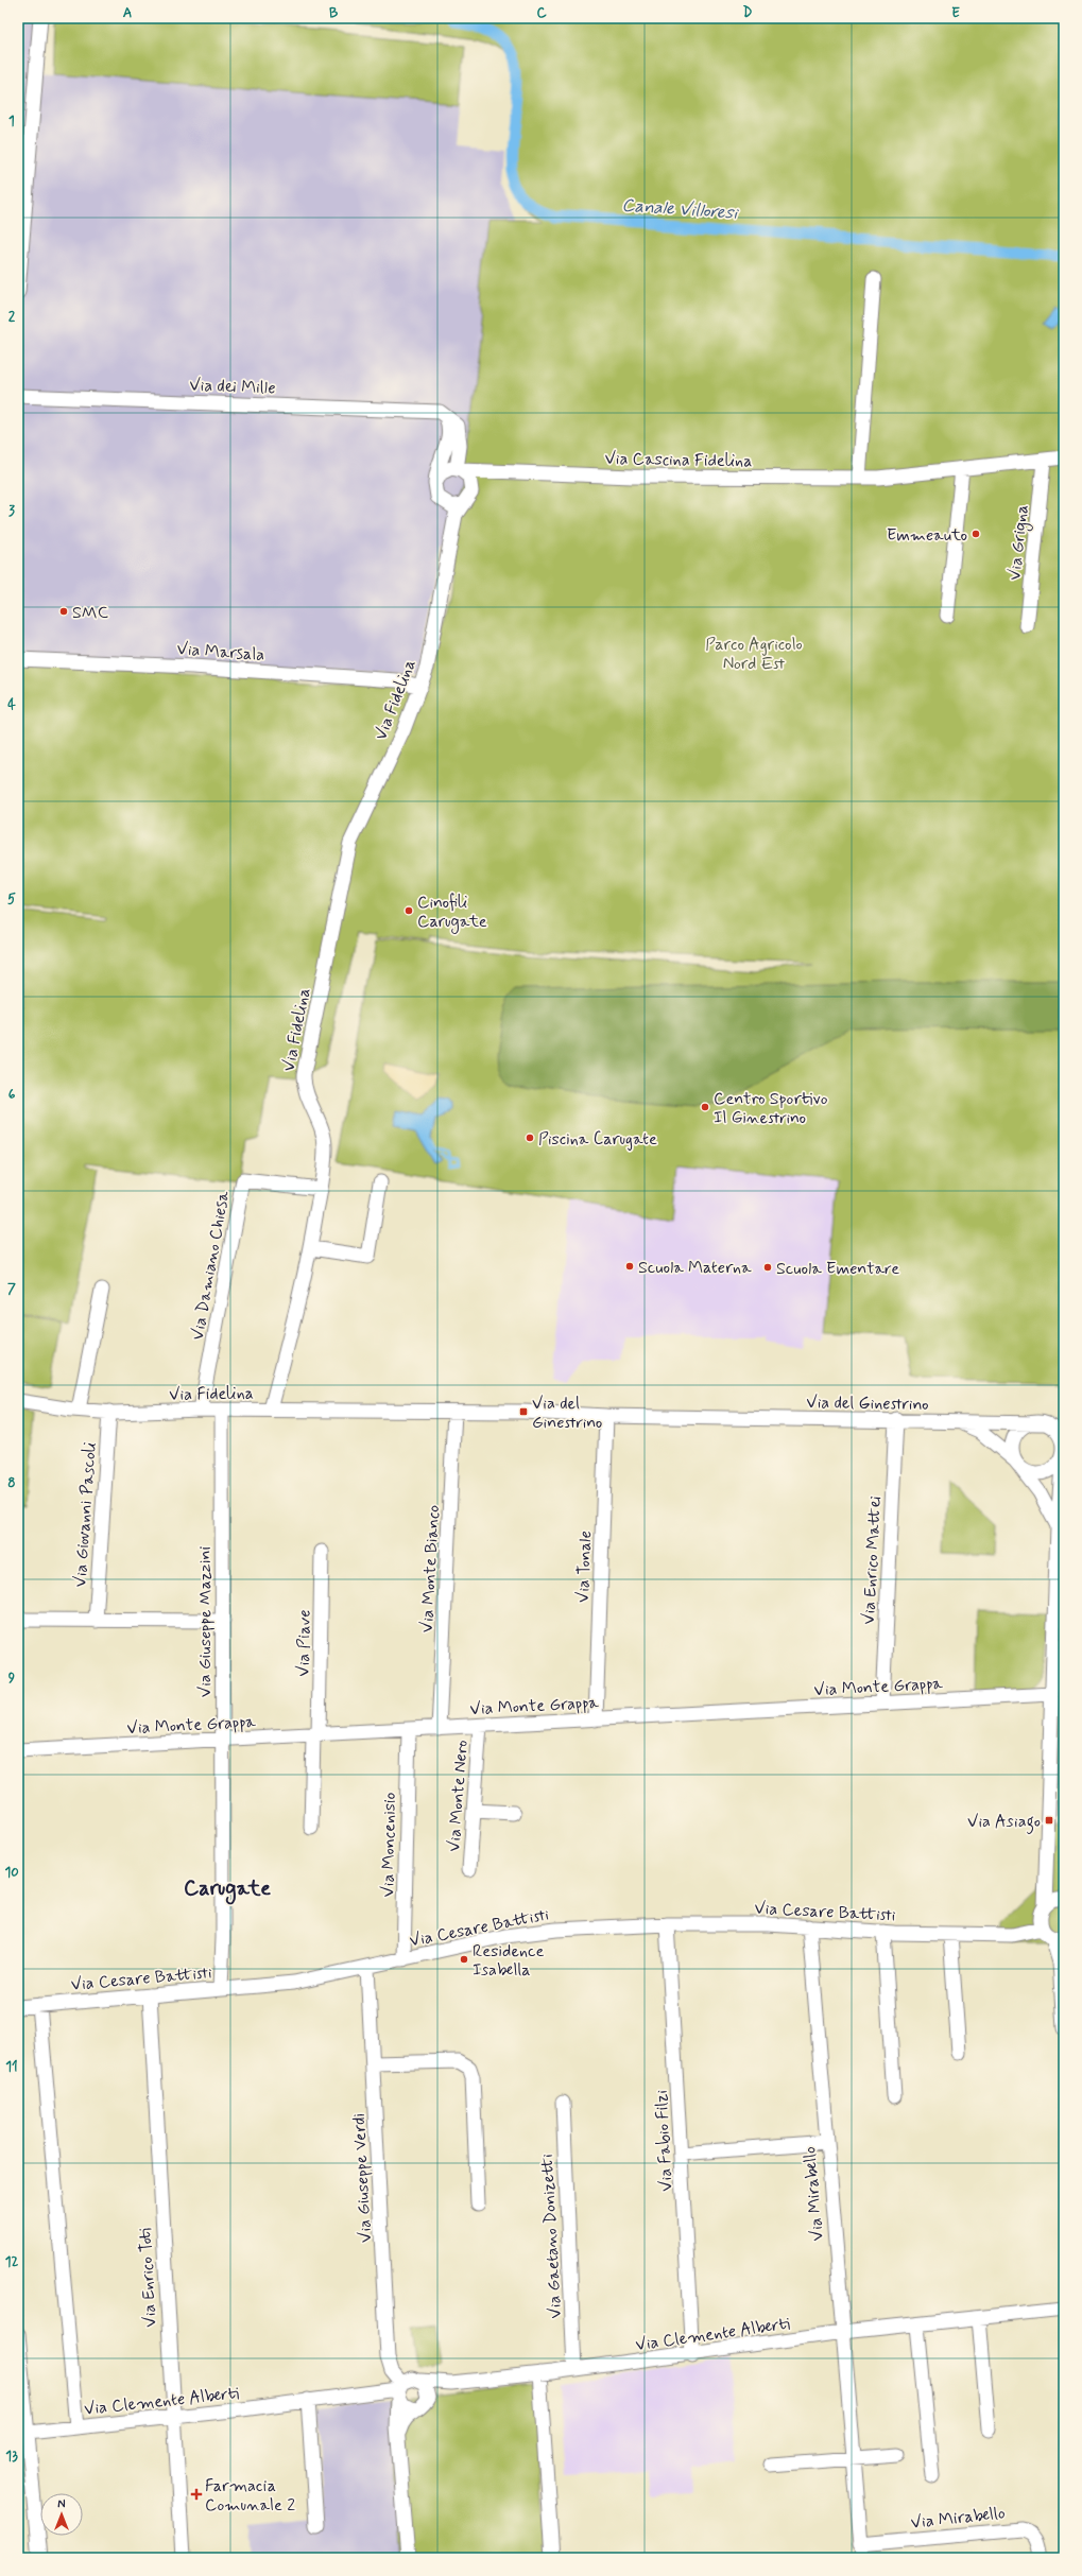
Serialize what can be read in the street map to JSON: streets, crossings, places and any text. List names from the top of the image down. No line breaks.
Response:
{"streets":{"street":["Via dei Mille","Via Cascina Fidelina","Via Grigna","Via Marsala","Via Fidelina","Via Damiano Chiesa","Via del Ginestrino","Via Giovanni Pascoli","Via Enrico Mattei","Via Tonale","Via Monte Bianco","Via Giuseppe Mazzini","Via Piave","Via Monte Grappa","Via Monte Nero","Via Moncenisio","Via Cesare Battisti","Via Fabio Filzi","Via Giuseppe Verdi","Via Mirabello","Via Gaetano Donizetti","Via Enrico Toti","Via Clemente Alberti"]},"crossings":[["Via Cascina Fidelina","Via Grigna"],["Via Cascina Fidelina","Via Fidelina"],["Via Marsala","Via Fidelina"],["Via Fidelina","Via Damiano Chiesa"],["Via Fidelina","Via del Ginestrino"],["Via Fidelina","Via Giovanni Pascoli"],["Via Fidelina","Via Giuseppe Mazzini"],["Via del Ginestrino","Via Enrico Mattei"],["Via del Ginestrino","Via Tonale"],["Via del Ginestrino","Via Monte Bianco"],["Via Enrico Mattei","Via Monte Grappa"],["Via Tonale","Via Monte Grappa"],["Via Monte Bianco","Via Monte Grappa"],["Via Giuseppe Mazzini","Via Monte Grappa"],["Via Giuseppe Mazzini","Via Cesare Battisti"],["Via Piave","Via Monte Grappa"],["Via Monte Grappa","Via Monte Nero"],["Via Monte Grappa","Via Moncenisio"],["Via Moncenisio","Via Cesare Battisti"],["Via Cesare Battisti","Via Fabio Filzi"],["Via Cesare Battisti","Via Giuseppe Verdi"],["Via Cesare Battisti","Via Mirabello"],["Via Cesare Battisti","Via Enrico Toti"],["Via Fabio Filzi","Via Clemente Alberti"],["Via Giuseppe Verdi","Via Clemente Alberti"],["Via Mirabello","Via Clemente Alberti"],["Via Gaetano Donizetti","Via Clemente Alberti"],["Via Enrico Toti","Via Clemente Alberti"]],"districts":["Carugate"],"water":["Canale Villoresi"],"parks":["Parco Agricolo Nord Est"],"places":{"other":["Emmeauto","SMC","Cinofili Carugate","Centro Sportivo Il Ginestrino","Piscina Carugate","Scuola Materna","Scuola Ementare","Residence Isabella"],"transit":["Via del Ginestrino","Via Asiago"],"health":["Farmacia Comunale 2"]},"north":"top","grid":{"columns":["A","B","C","D","E"],"rows":["1","2","3","4","5","6","7","8","9","10","11","12","13"]}}
